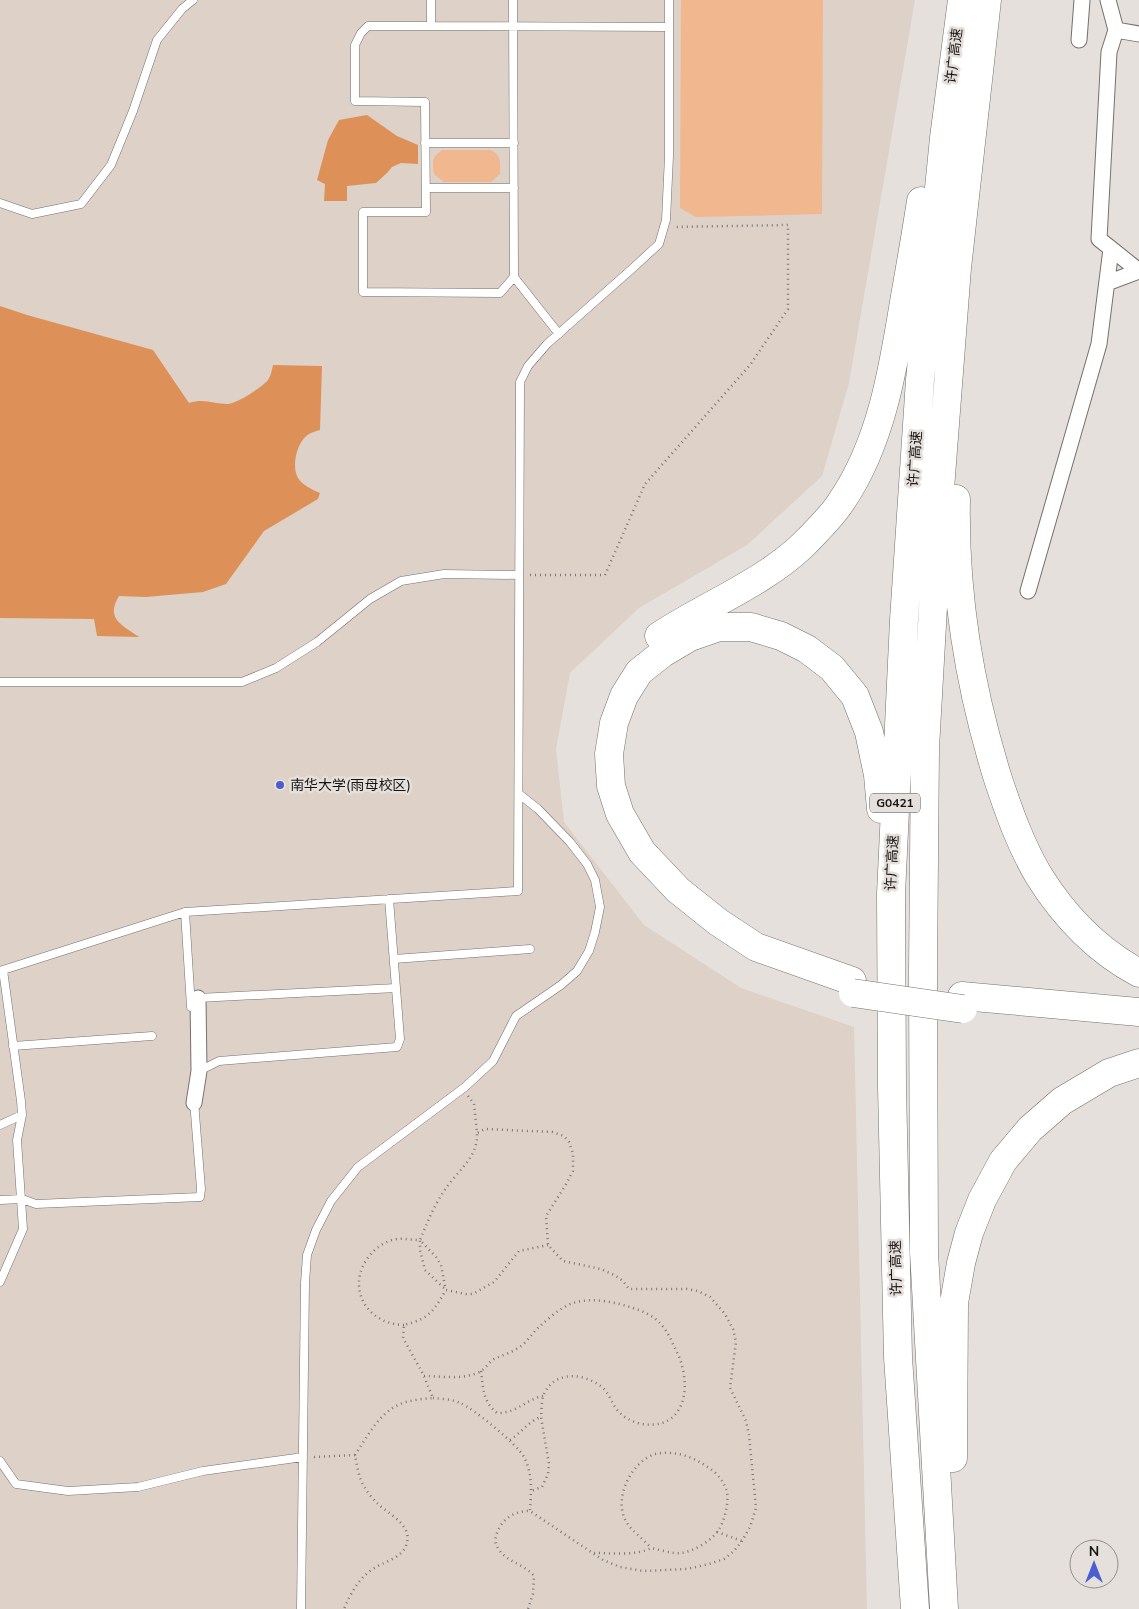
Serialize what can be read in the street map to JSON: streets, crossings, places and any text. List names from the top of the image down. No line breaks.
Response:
{"streets":{"highway":["许广高速","G0421"]},"places":["南华大学(雨母校区)"],"north":"top"}
